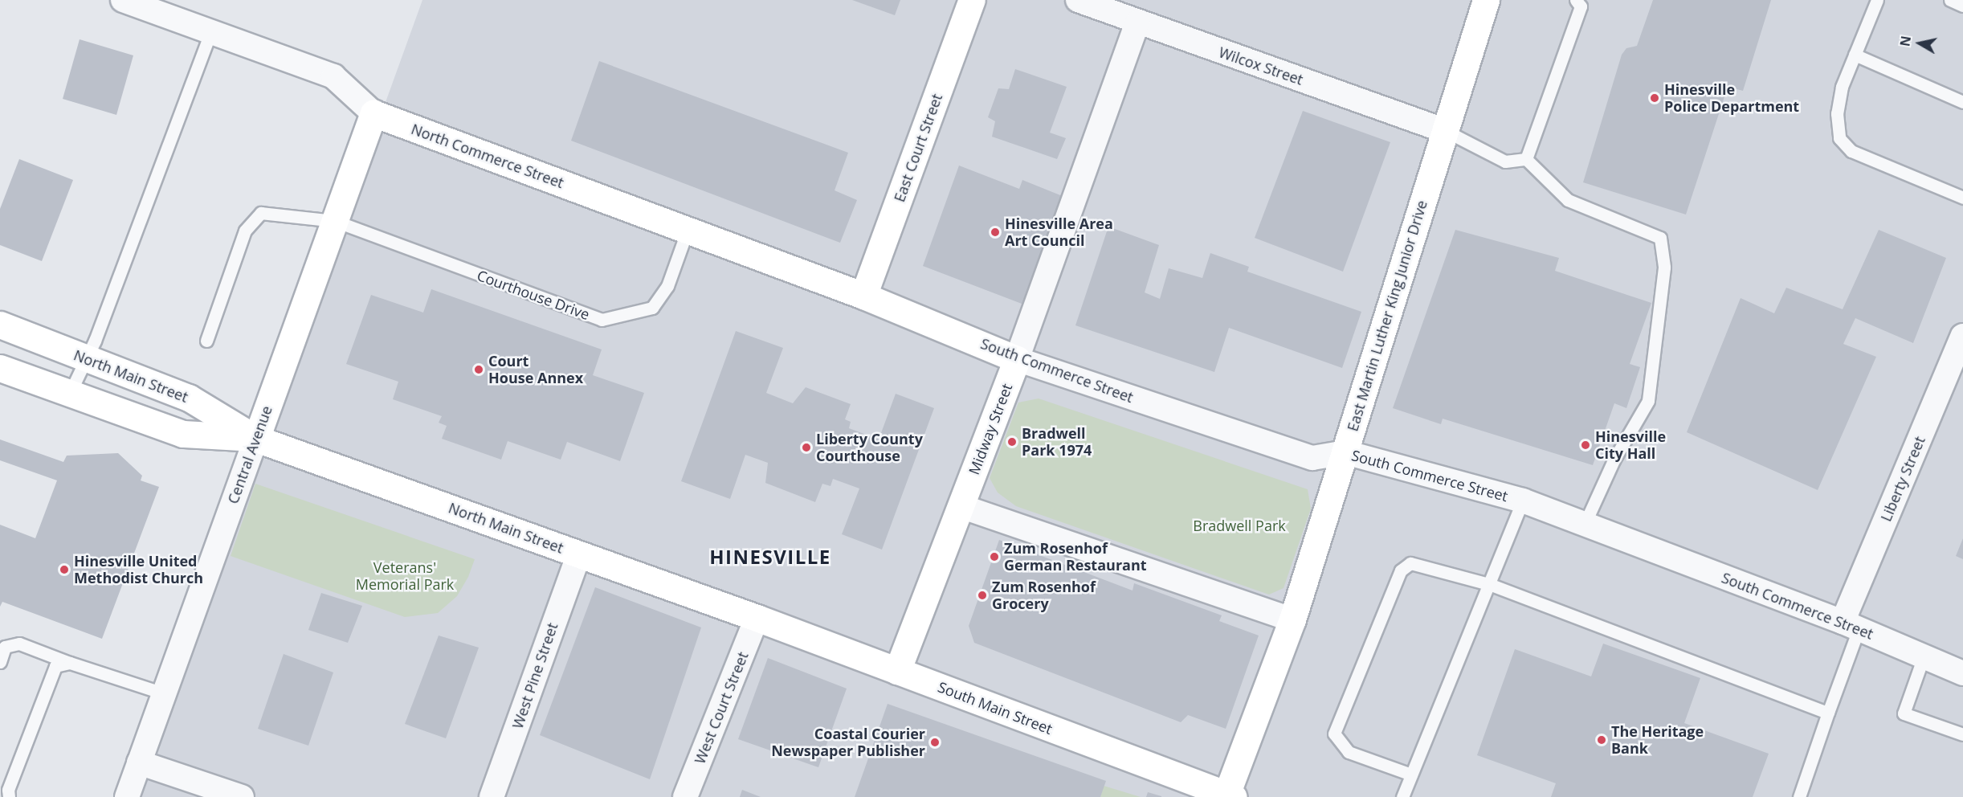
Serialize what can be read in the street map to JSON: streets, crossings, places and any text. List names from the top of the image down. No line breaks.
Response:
{"streets":{"street":["Wilcox Street","East Court Street","North Commerce Street","East Martin Luther King Junior Drive","South Commerce Street","North Main Street","Midway Street","Central Avenue","Liberty Street","West Pine Street","West Court Street","South Main Street"],"lane":["Courthouse Drive"]},"crossings":[["Wilcox Street","East Martin Luther King Junior Drive"],["Wilcox Street","Midway Street"],["East Court Street","North Commerce Street"],["East Court Street","South Commerce Street"],["North Commerce Street","Courthouse Drive"],["North Commerce Street","South Commerce Street"],["North Commerce Street","Central Avenue"],["Courthouse Drive","Central Avenue"],["East Martin Luther King Junior Drive","South Commerce Street"],["East Martin Luther King Junior Drive","South Main Street"],["South Commerce Street","Midway Street"],["South Commerce Street","Liberty Street"],["North Main Street","Central Avenue"],["North Main Street","West Pine Street"],["North Main Street","West Court Street"],["North Main Street","South Main Street"],["Midway Street","South Main Street"],["West Court Street","South Main Street"]],"districts":["HINESVILLE"],"parks":["Bradwell Park","Veterans' Memorial Park"],"places":["Hinesville Police Department","Hinesville Area Art Council","Court House Annex","Bradwell Park 1974","Hinesville City Hall","Liberty County Courthouse","Zum Rosenhof German Restaurant","Hinesville United Methodist Church","Zum Rosenhof Grocery","The Heritage Bank","Coastal Courier Newspaper Publisher"],"north":"left"}
